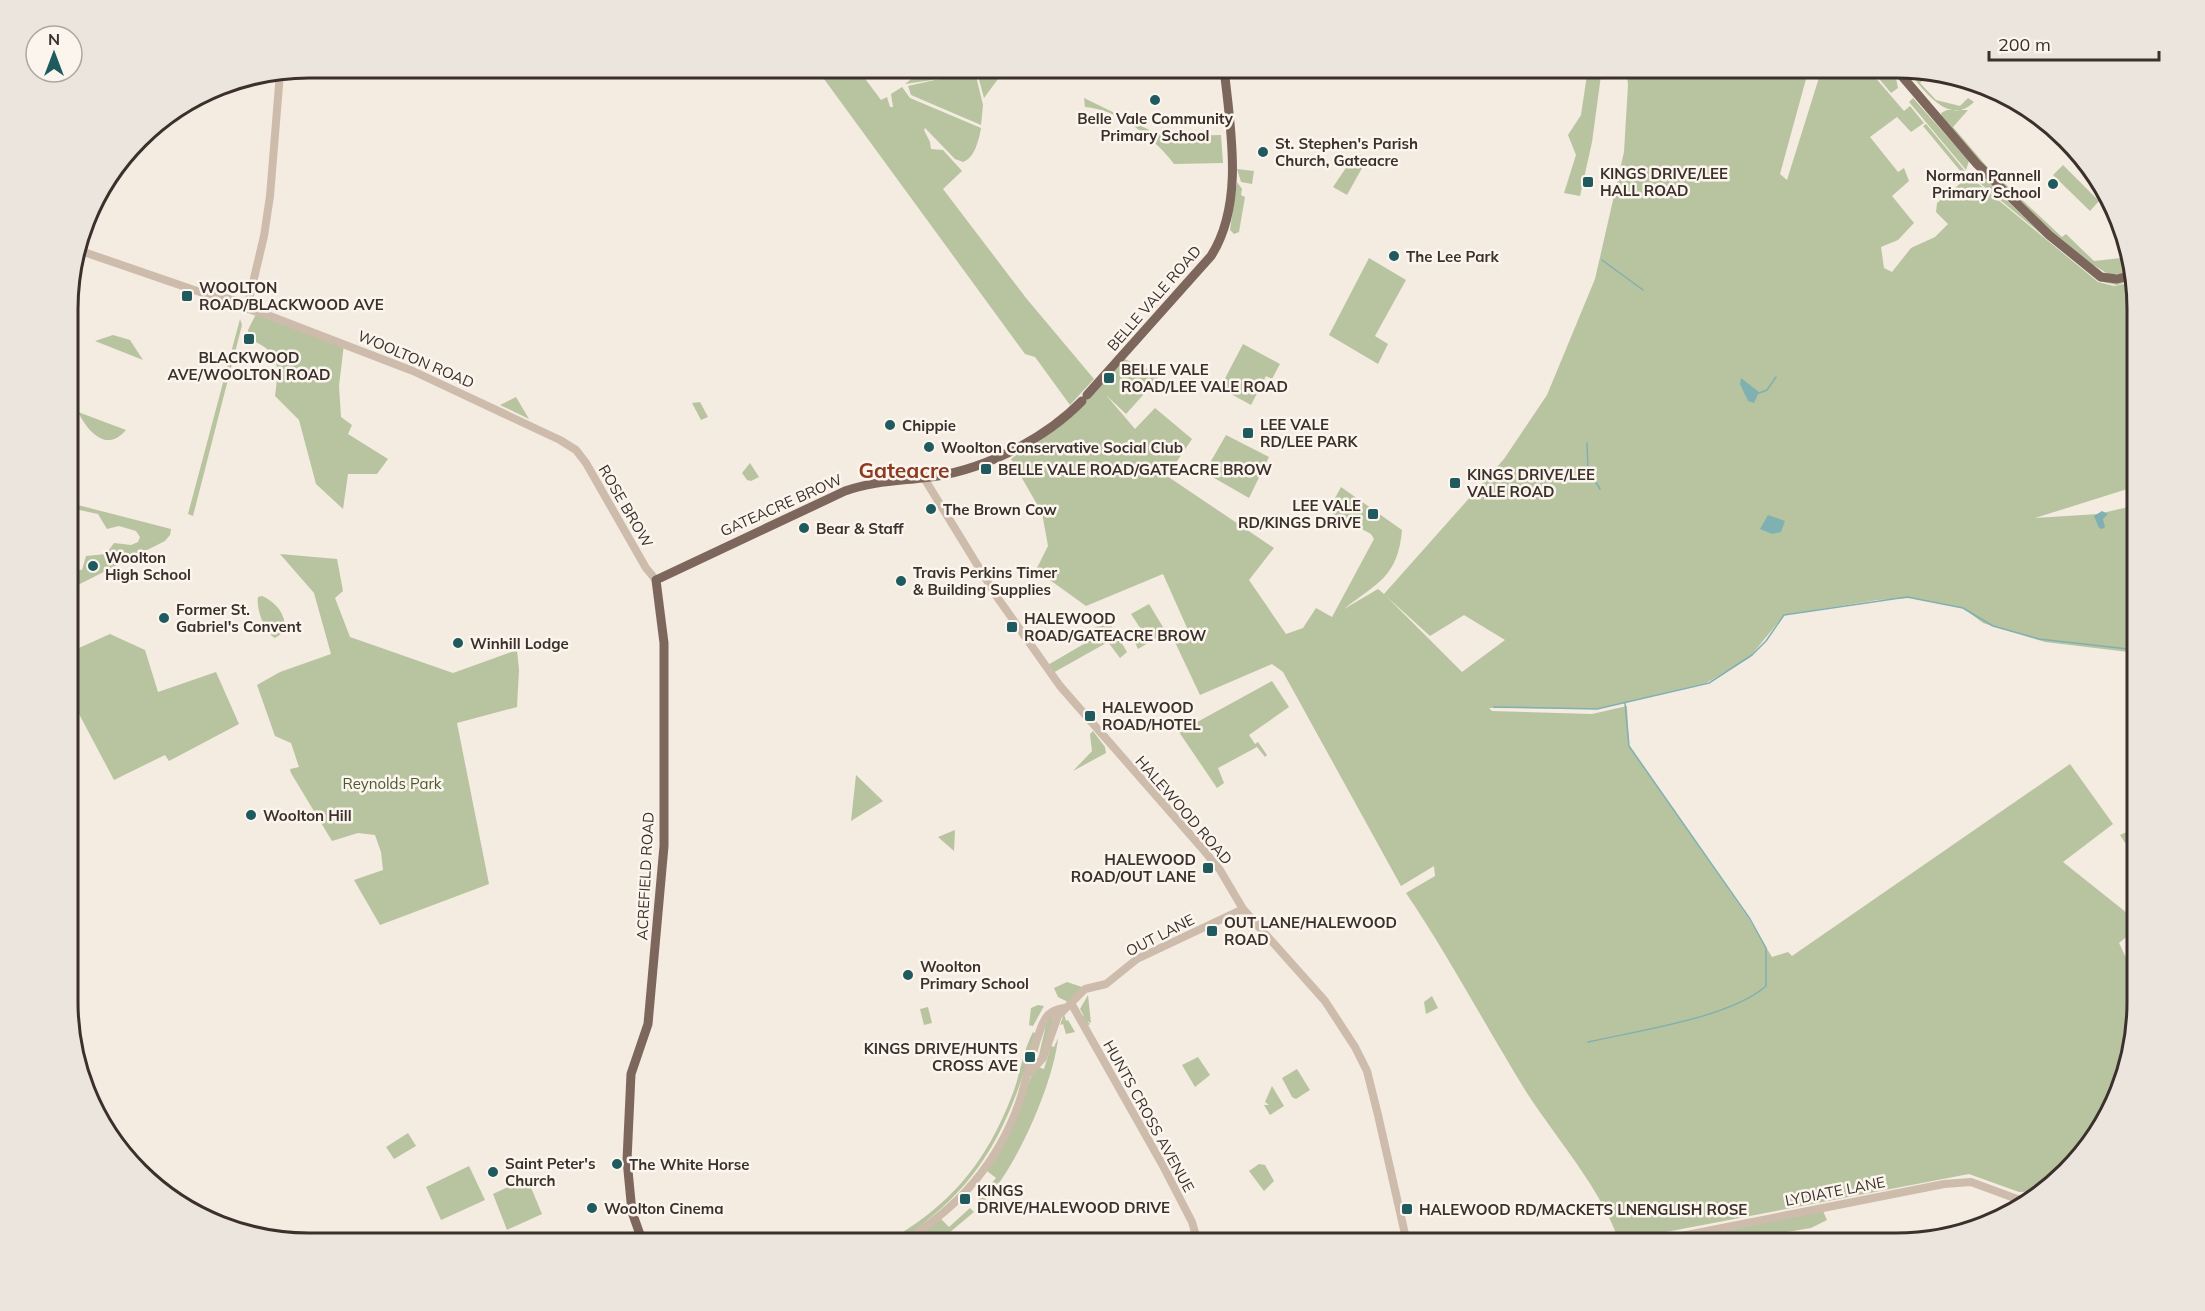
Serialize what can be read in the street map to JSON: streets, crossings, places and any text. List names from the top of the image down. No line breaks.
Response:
{"streets":{"main road":["BELLE VALE ROAD","GATEACRE BROW","ACREFIELD ROAD"],"street":["WOOLTON ROAD","ROSE BROW","HALEWOOD ROAD","OUT LANE","HUNTS CROSS AVENUE","LYDIATE LANE"]},"crossings":[["BELLE VALE ROAD","GATEACRE BROW"],["BELLE VALE ROAD","HALEWOOD ROAD"],["WOOLTON ROAD","ROSE BROW"],["GATEACRE BROW","ROSE BROW"],["GATEACRE BROW","HALEWOOD ROAD"],["GATEACRE BROW","ACREFIELD ROAD"],["ROSE BROW","ACREFIELD ROAD"],["HALEWOOD ROAD","OUT LANE"],["OUT LANE","HUNTS CROSS AVENUE"]],"districts":["Gateacre"],"parks":["Reynolds Park"],"places":{"other":["Belle Vale Community Primary School","St. Stephen's Parish Church, Gateacre","Norman Pannell Primary School","The Lee Park","Chippie","Woolton Conservative Social Club","The Brown Cow","Bear & Staff","Woolton High School","Travis Perkins Timer & Building Supplies","Former St. Gabriel's Convent","Winhill Lodge","Woolton Hill","Woolton Primary School","The White Horse","Saint Peter's Church","Woolton Cinema"],"transit":["KINGS DRIVE/LEE HALL ROAD","WOOLTON ROAD/BLACKWOOD AVE","BLACKWOOD AVE/WOOLTON ROAD","BELLE VALE ROAD/LEE VALE ROAD","LEE VALE RD/LEE PARK","BELLE VALE ROAD/GATEACRE BROW","KINGS DRIVE/LEE VALE ROAD","LEE VALE RD/KINGS DRIVE","HALEWOOD ROAD/GATEACRE BROW","HALEWOOD ROAD/HOTEL","HALEWOOD ROAD/OUT LANE","OUT LANE/HALEWOOD ROAD","KINGS DRIVE/HUNTS CROSS AVE","KINGS DRIVE/HALEWOOD DRIVE","HALEWOOD RD/MACKETS LNENGLISH ROSE"]},"scale_bar":"200 m","north":"top"}
